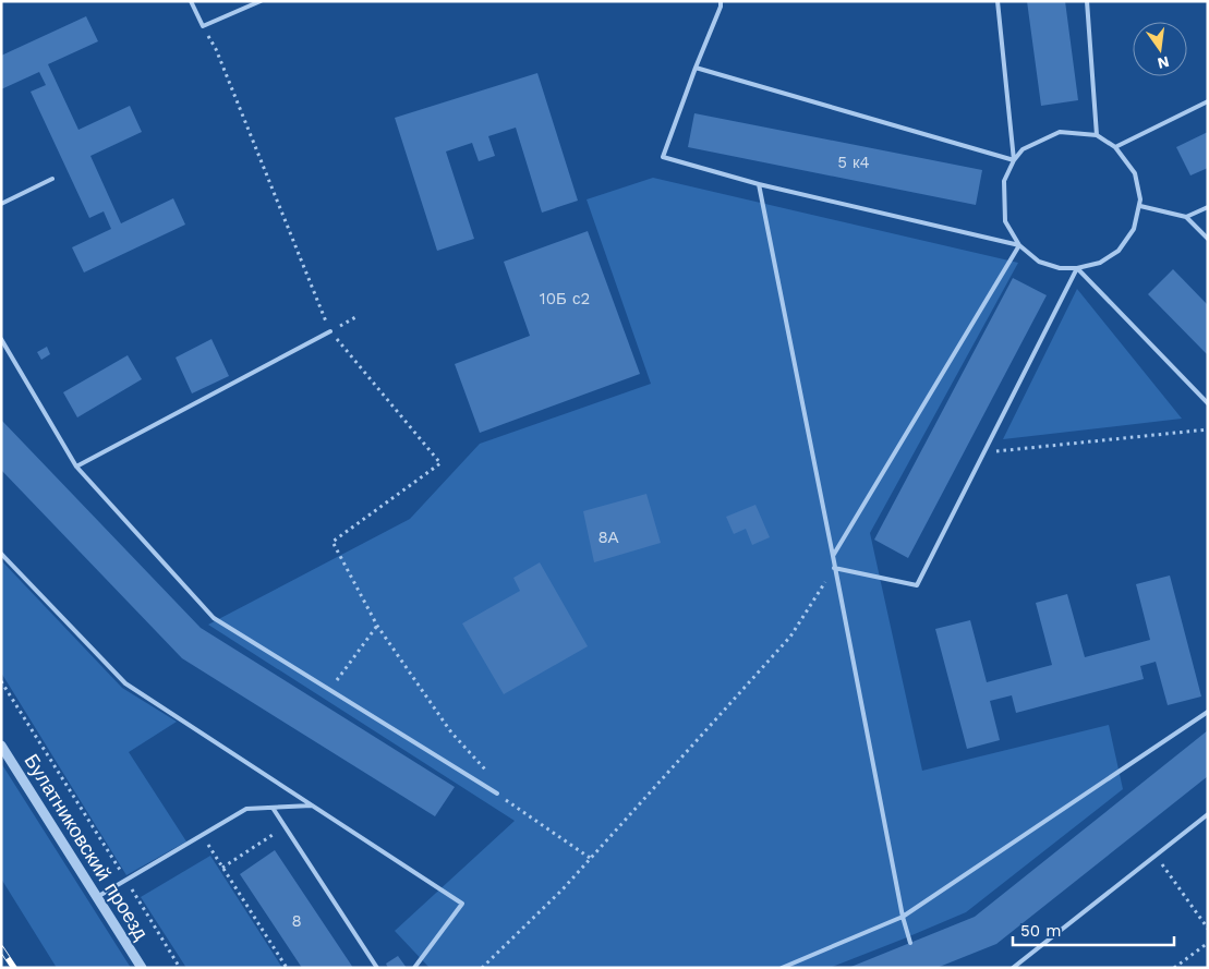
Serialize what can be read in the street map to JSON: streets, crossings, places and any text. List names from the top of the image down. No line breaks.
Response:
{"streets":{"street":["Булатниковский проезд"]},"house_numbers":["5 к4","10Б с2","8А","8"],"scale_bar":"50 m","north":"bottom"}
